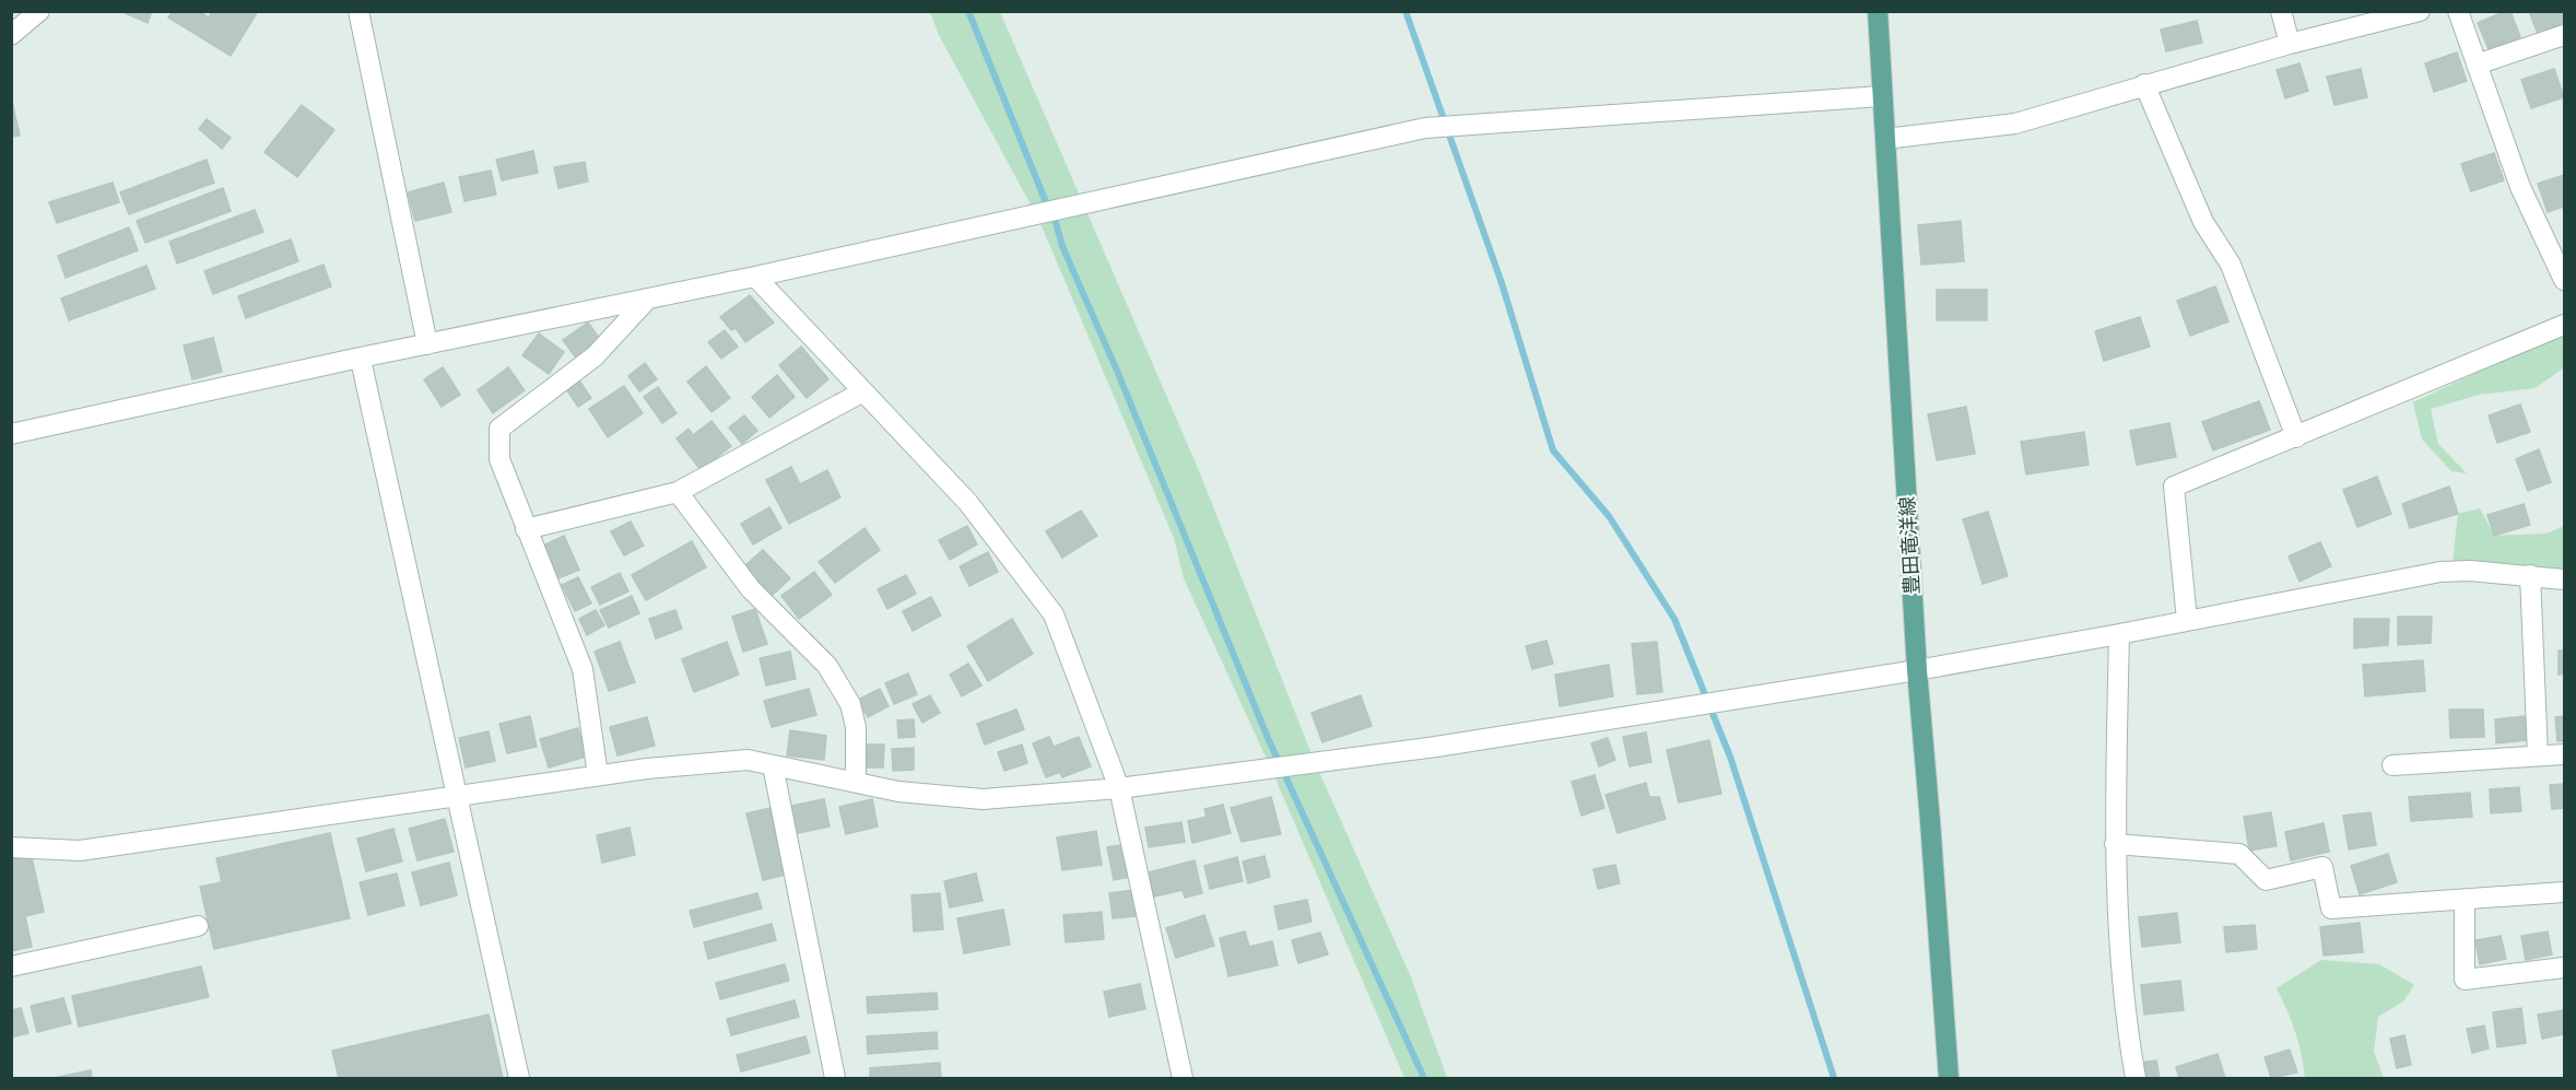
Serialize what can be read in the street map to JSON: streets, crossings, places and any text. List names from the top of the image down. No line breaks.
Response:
{"streets":{"main road":["豊田竜洋線"]}}
